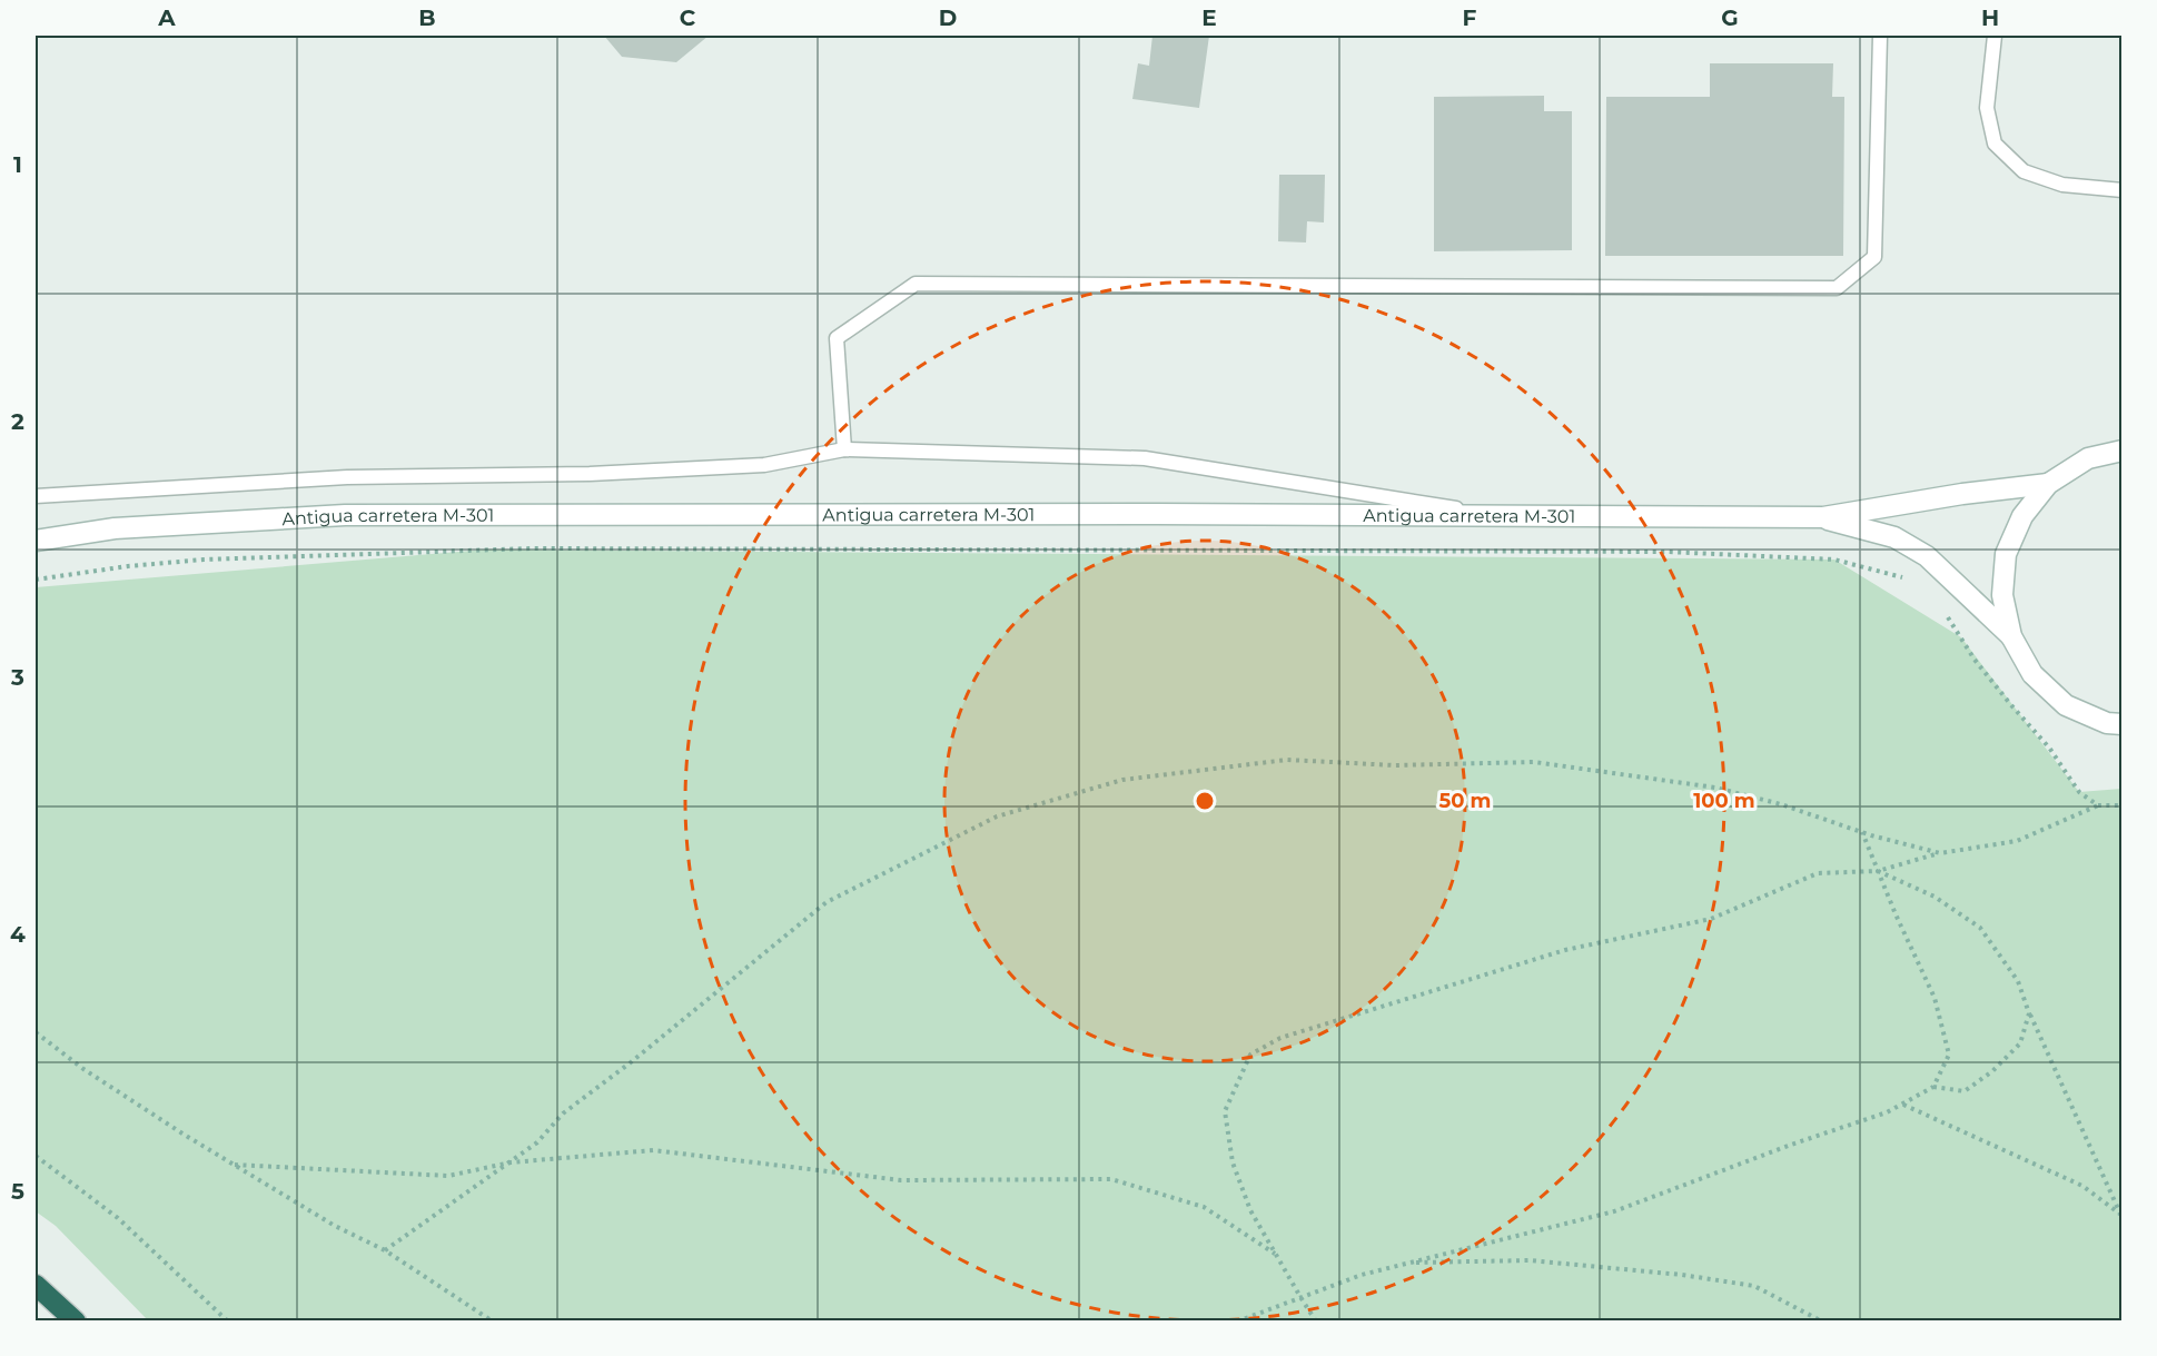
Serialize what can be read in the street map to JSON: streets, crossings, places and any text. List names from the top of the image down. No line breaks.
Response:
{"streets":{"street":["Antigua carretera M-301"]},"grid":{"columns":["A","B","C","D","E","F","G","H"],"rows":["1","2","3","4","5"]},"rings":["50 m","100 m"]}
